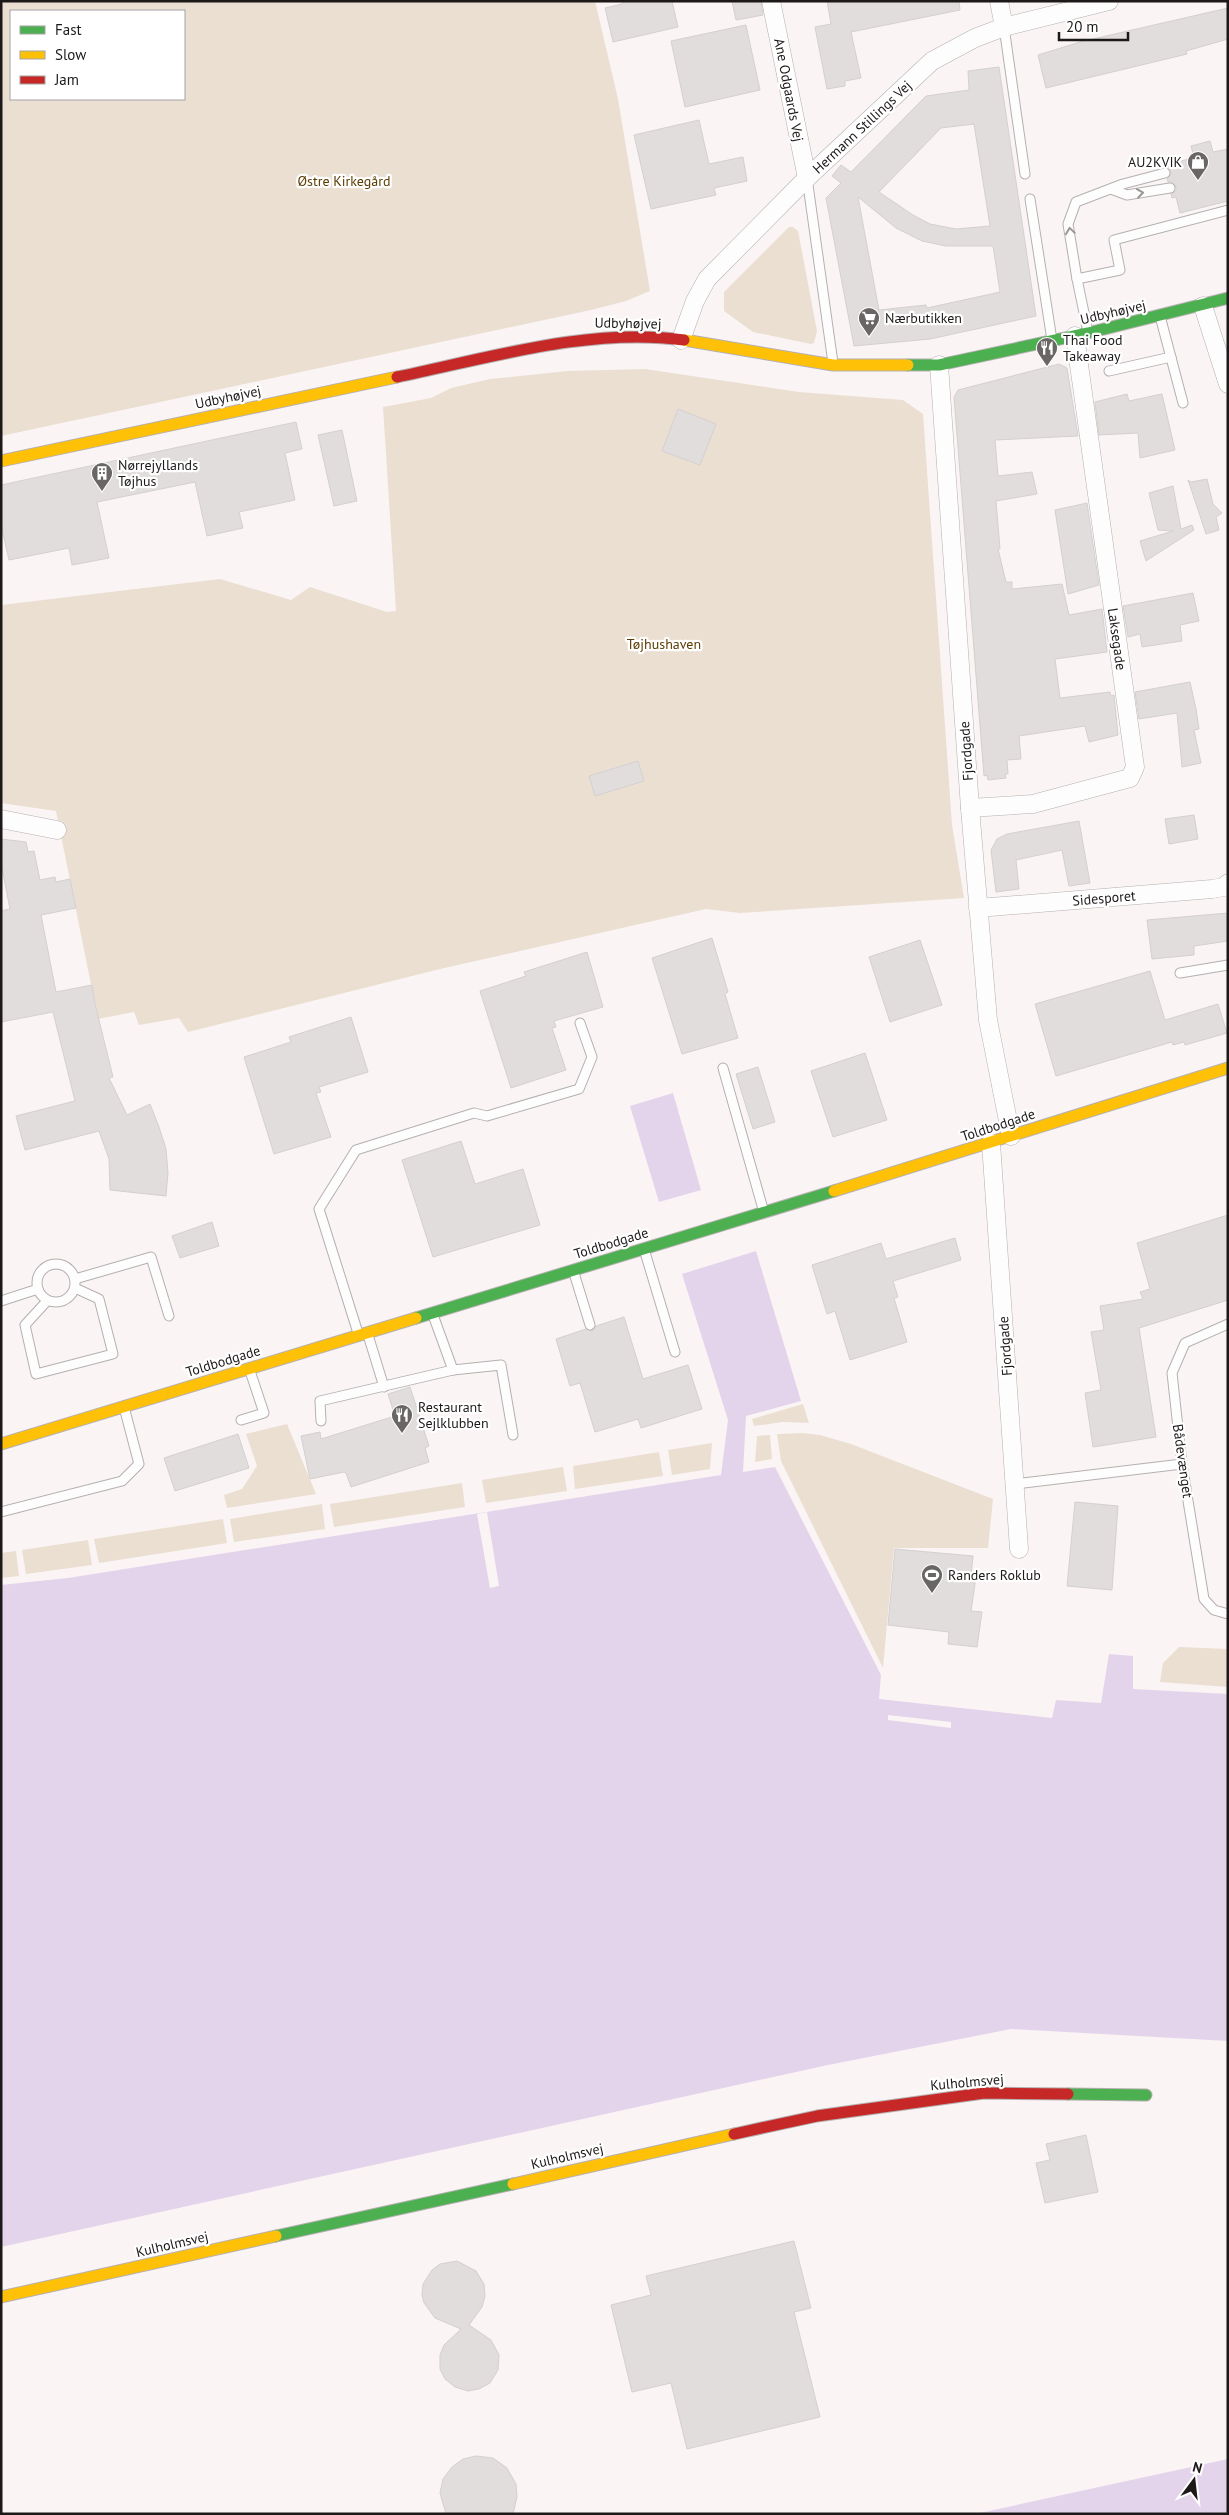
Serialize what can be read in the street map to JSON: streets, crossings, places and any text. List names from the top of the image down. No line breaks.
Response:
{"streets":{"street":["Ane Odgaards Vej","Hermann Stillings Vej","Udbyhøjvej","Laksegade","Fjordgade","Sidesporet","Toldbodgade","Kulholmsvej"],"lane":["Bådevænget"]},"crossings":[["Ane Odgaards Vej","Hermann Stillings Vej"],["Hermann Stillings Vej","Udbyhøjvej"],["Udbyhøjvej","Laksegade"],["Udbyhøjvej","Fjordgade"],["Laksegade","Fjordgade"],["Fjordgade","Sidesporet"],["Fjordgade","Toldbodgade"]],"parks":["Østre Kirkegård","Tøjhushaven"],"places":{"shop":["AU2KVIK"],"supermarket":["Nærbutikken"],"restaurant":["Thai Food Takeaway","Restaurant Sejlklubben"],"building":["Nørrejyllands Tøjhus"],"sports":["Randers Roklub"]},"legend":["Fast","Slow","Jam"],"scale_bar":"20 m","north":"top"}
